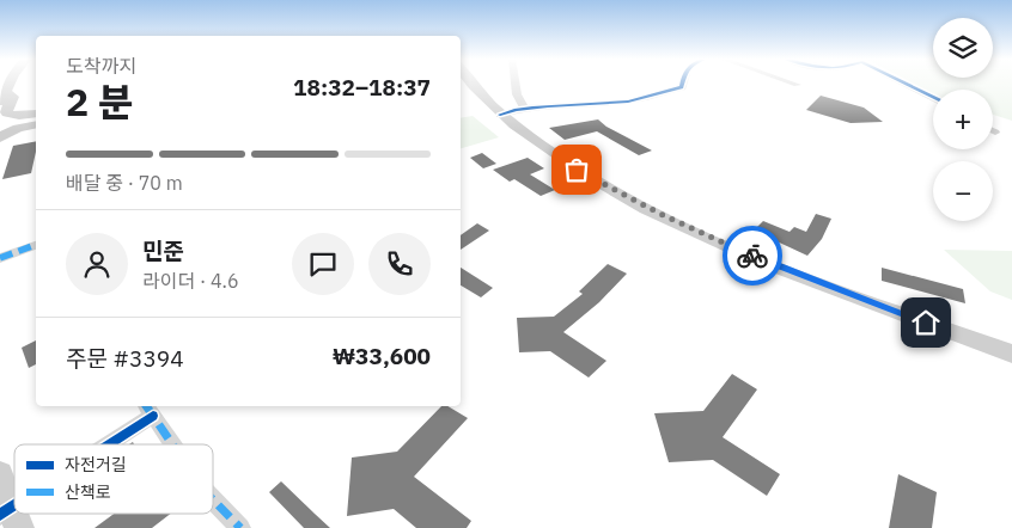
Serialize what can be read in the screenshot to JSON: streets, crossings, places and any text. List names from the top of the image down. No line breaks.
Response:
{"legend":["자전거길","산책로"],"page":{"map_buttons":["+","−"],"heading":["2 분","도착까지","18:32–18:37"],"panel":["민준","라이더 · 4.6","주문 #3394","₩33,600"],"bar":"배달 중 · 70 m"}}
